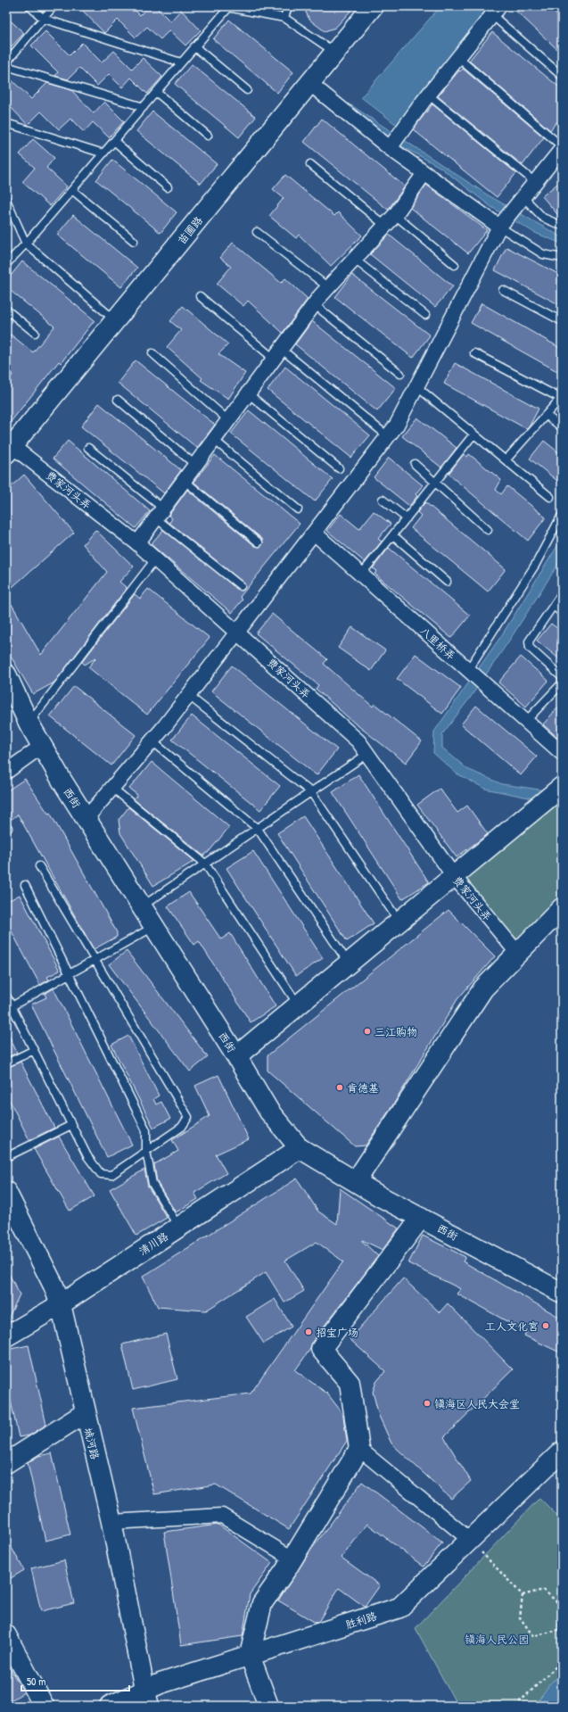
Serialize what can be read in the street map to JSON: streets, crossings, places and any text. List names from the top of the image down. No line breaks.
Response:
{"streets":{"street":["苗圃路","费家河头弄","八里桥弄","西街","清川路","城河路","胜利路"]},"crossings":[["苗圃路","费家河头弄"],["西街","清川路"],["清川路","城河路"],["城河路","胜利路"]],"parks":["镇海人民公园"],"places":["三江购物","肯德基","工人文化宫","招宝广场","镇海区人民大会堂"],"scale_bar":"50 m"}
